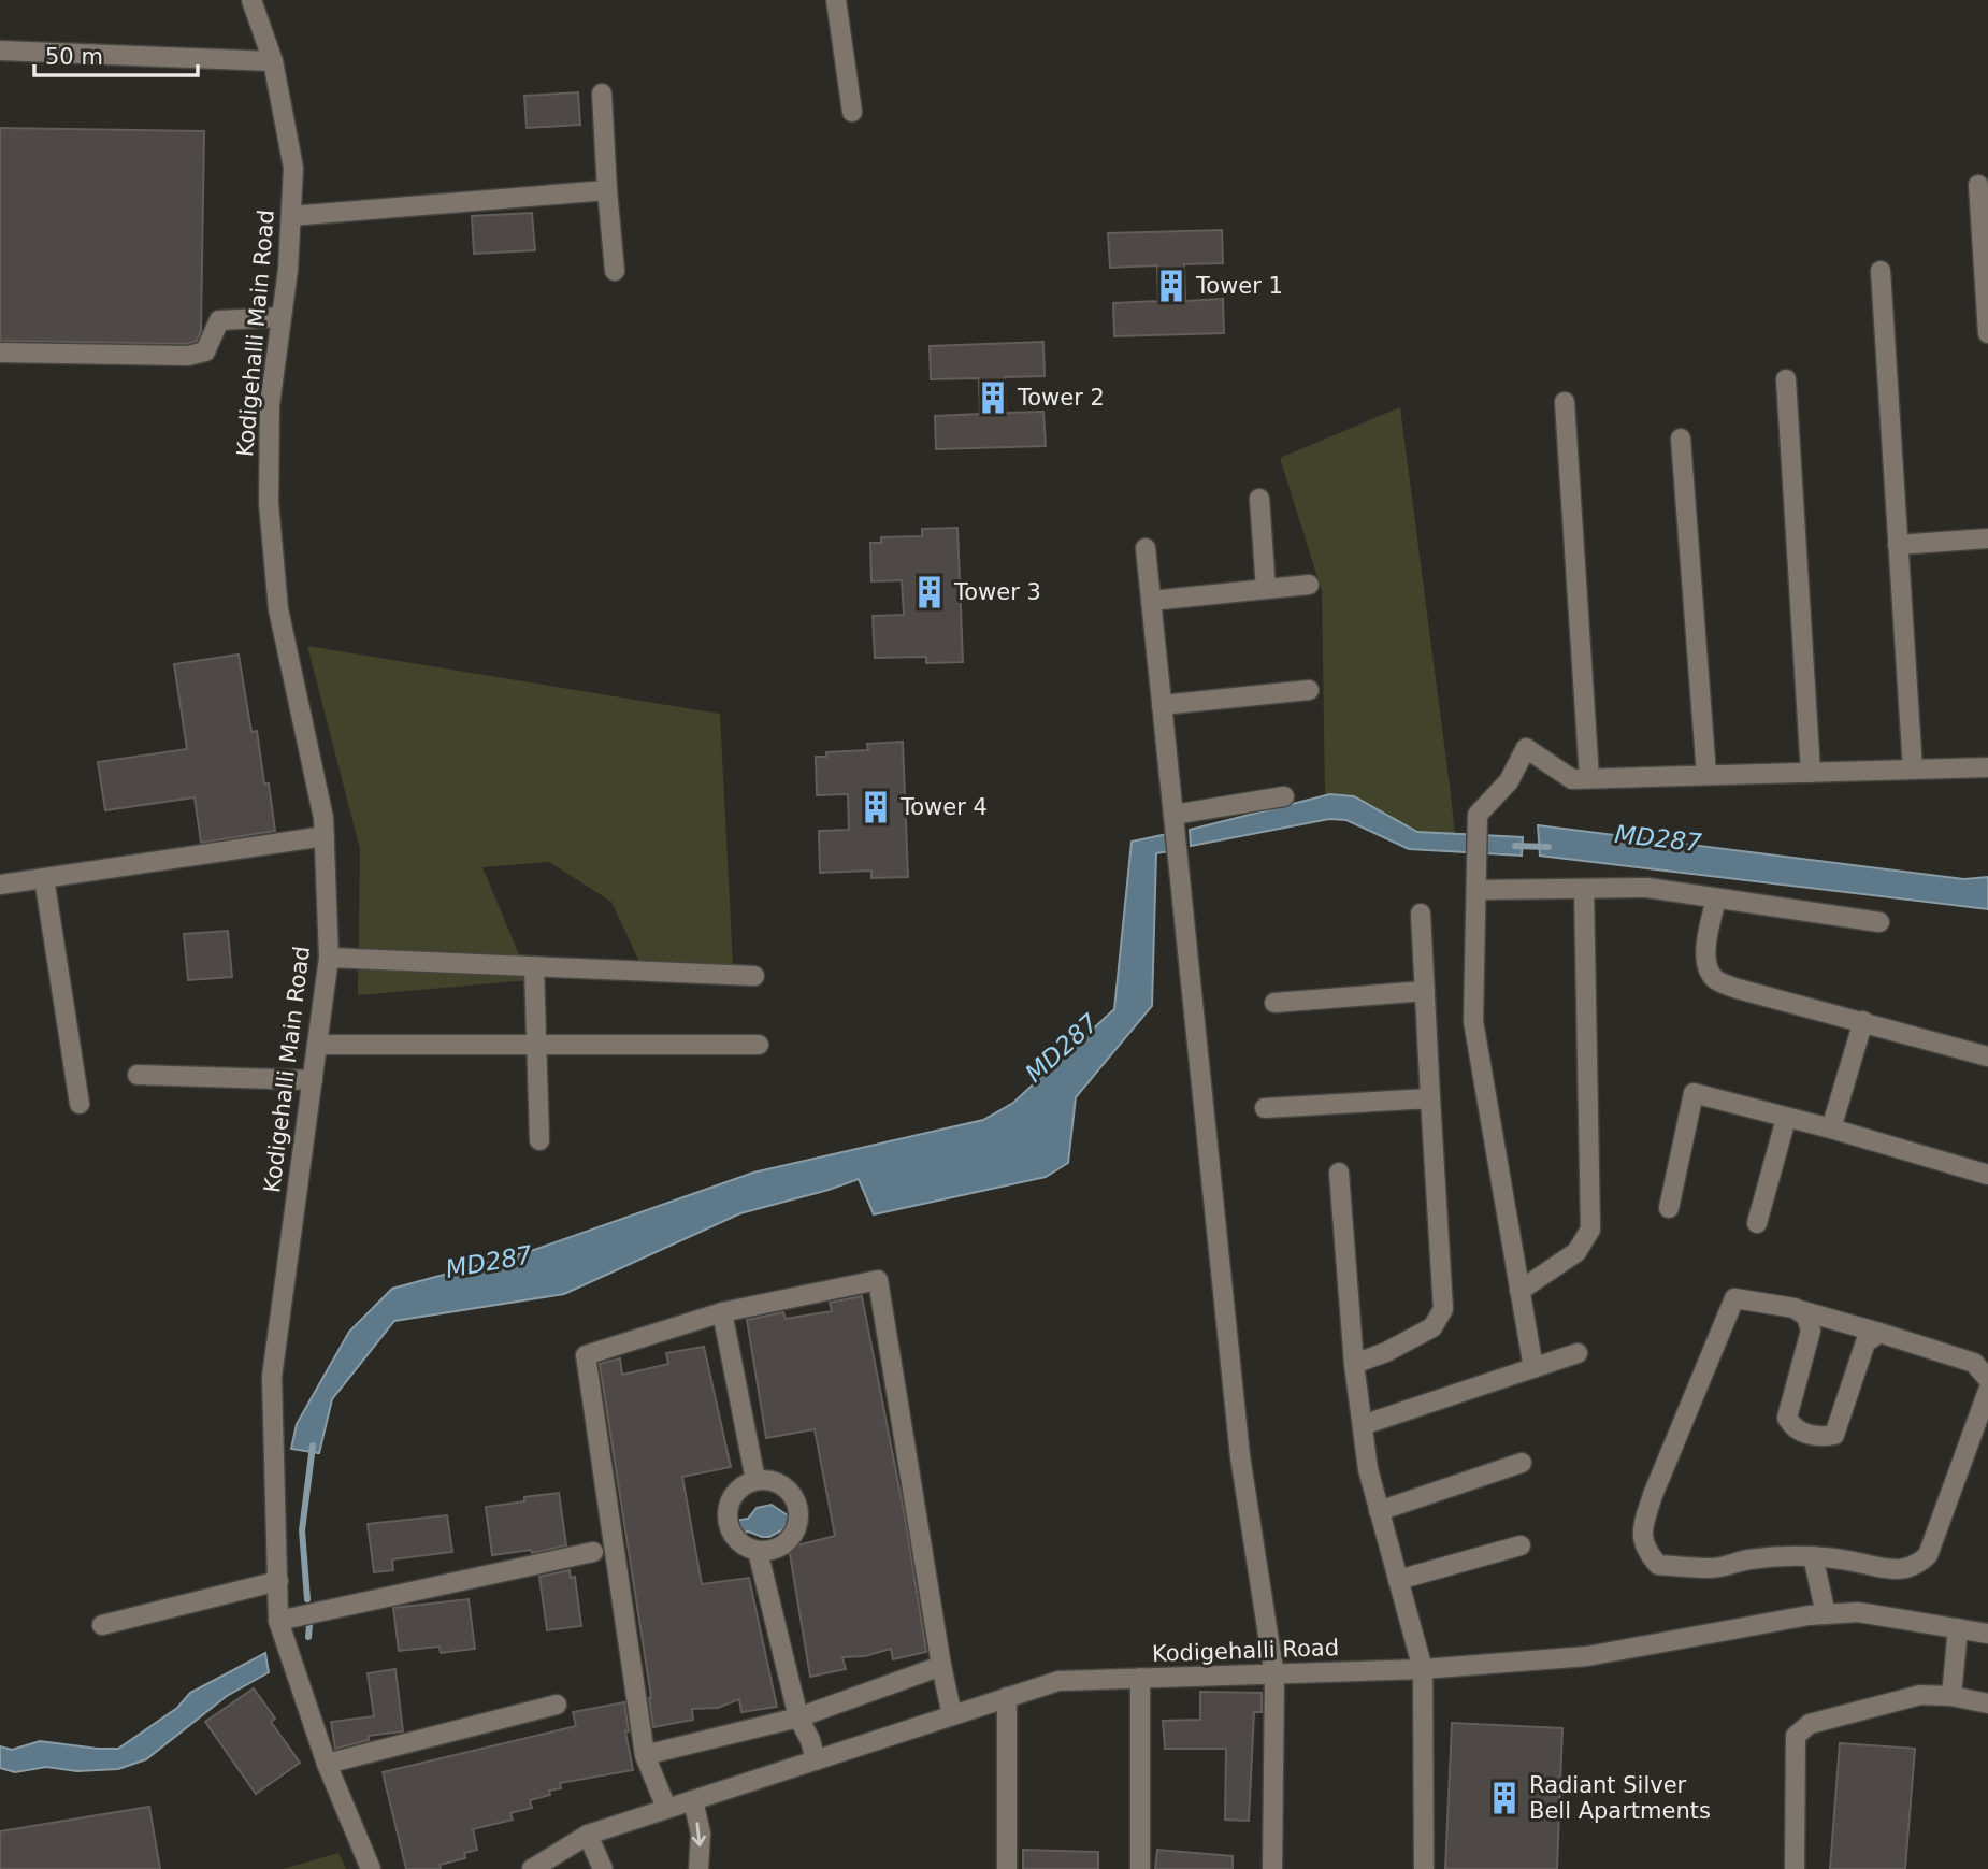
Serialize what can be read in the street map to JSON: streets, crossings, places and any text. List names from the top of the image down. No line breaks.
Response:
{"streets":{"street":["Kodigehalli Main Road","Kodigehalli Road"]},"water":["MD287"],"places":{"building":["Tower 1","Tower 2","Tower 3","Tower 4","Radiant Silver Bell Apartments"]},"scale_bar":"50 m"}
